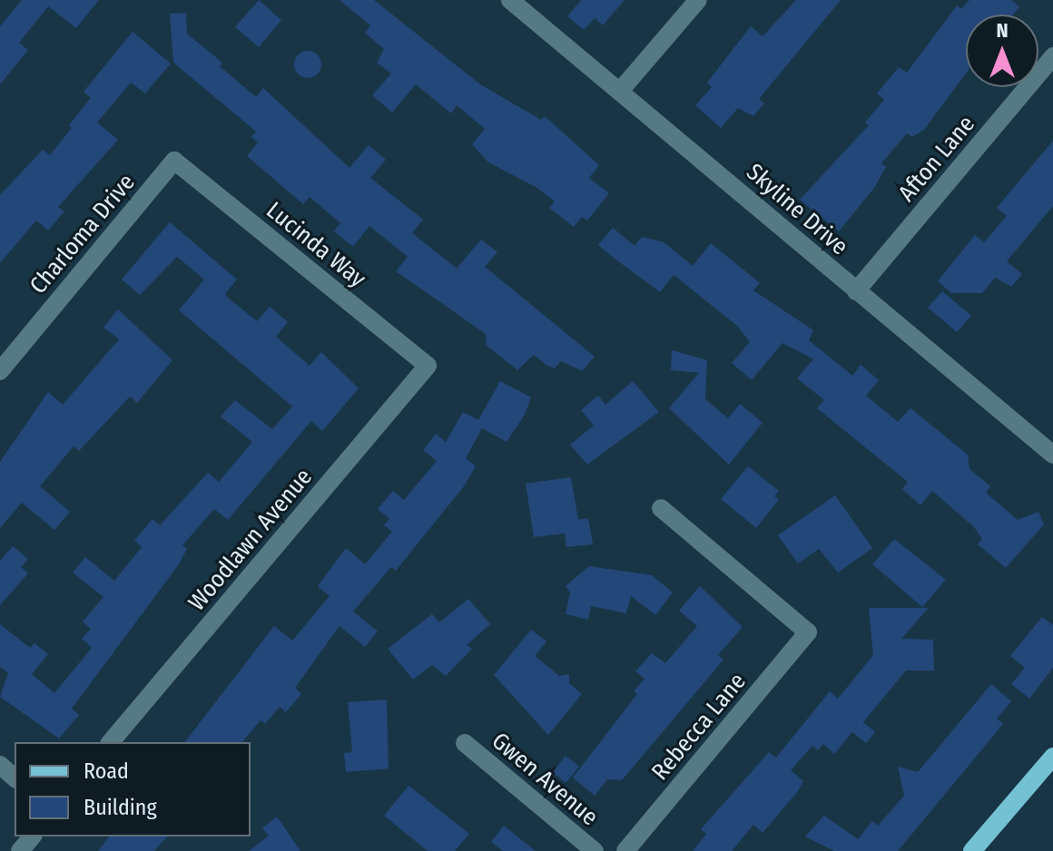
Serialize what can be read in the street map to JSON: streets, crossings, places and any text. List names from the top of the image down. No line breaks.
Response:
{"streets":{"street":["Afton Lane","Skyline Drive","Charloma Drive","Lucinda Way","Woodlawn Avenue","Rebecca Lane","Gwen Avenue"]},"crossings":[["Afton Lane","Skyline Drive"],["Charloma Drive","Lucinda Way"],["Lucinda Way","Woodlawn Avenue"]],"legend":["Road","Building"],"north":"top"}
